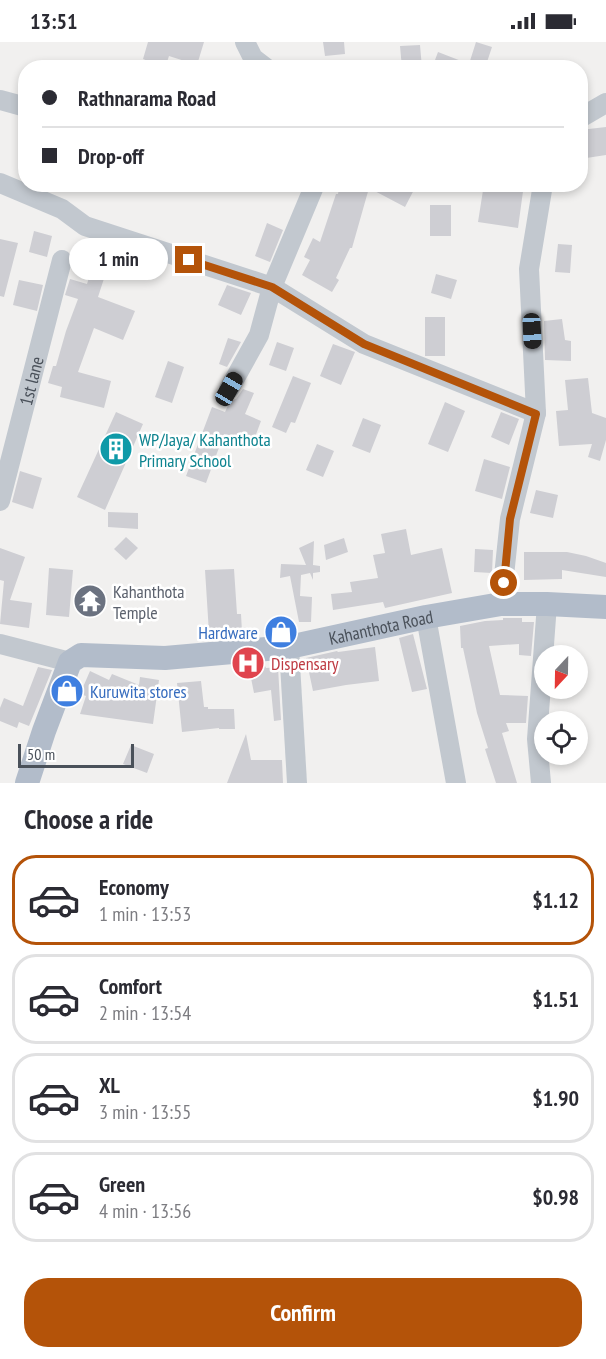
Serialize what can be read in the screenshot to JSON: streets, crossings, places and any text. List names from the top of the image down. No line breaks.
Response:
{"streets":{"main road":["Kahanthota Road"],"street":["1st lane"]},"places":{"building":["WP/Jaya/ Kahanthota Primary School"],"temple":["Kahanthota Temple"],"shop":["Hardware","Kuruwita stores"],"hospital":["Dispensary"]},"scale_bar":"50 m","north":"bottom","page":{"status":"13:51","banner":["Rathnarama Road","Drop-off"],"bubble":"1 min","scale":"50 m","heading":"Choose a ride","list":[{"name":"Economy","note":"1 min · 13:53","value":"$1.12"},{"name":"Comfort","note":"2 min · 13:54","value":"$1.51"},{"name":"XL","note":"3 min · 13:55","value":"$1.90"},{"name":"Green","note":"4 min · 13:56","value":"$0.98"}],"buttons":"Confirm"}}
